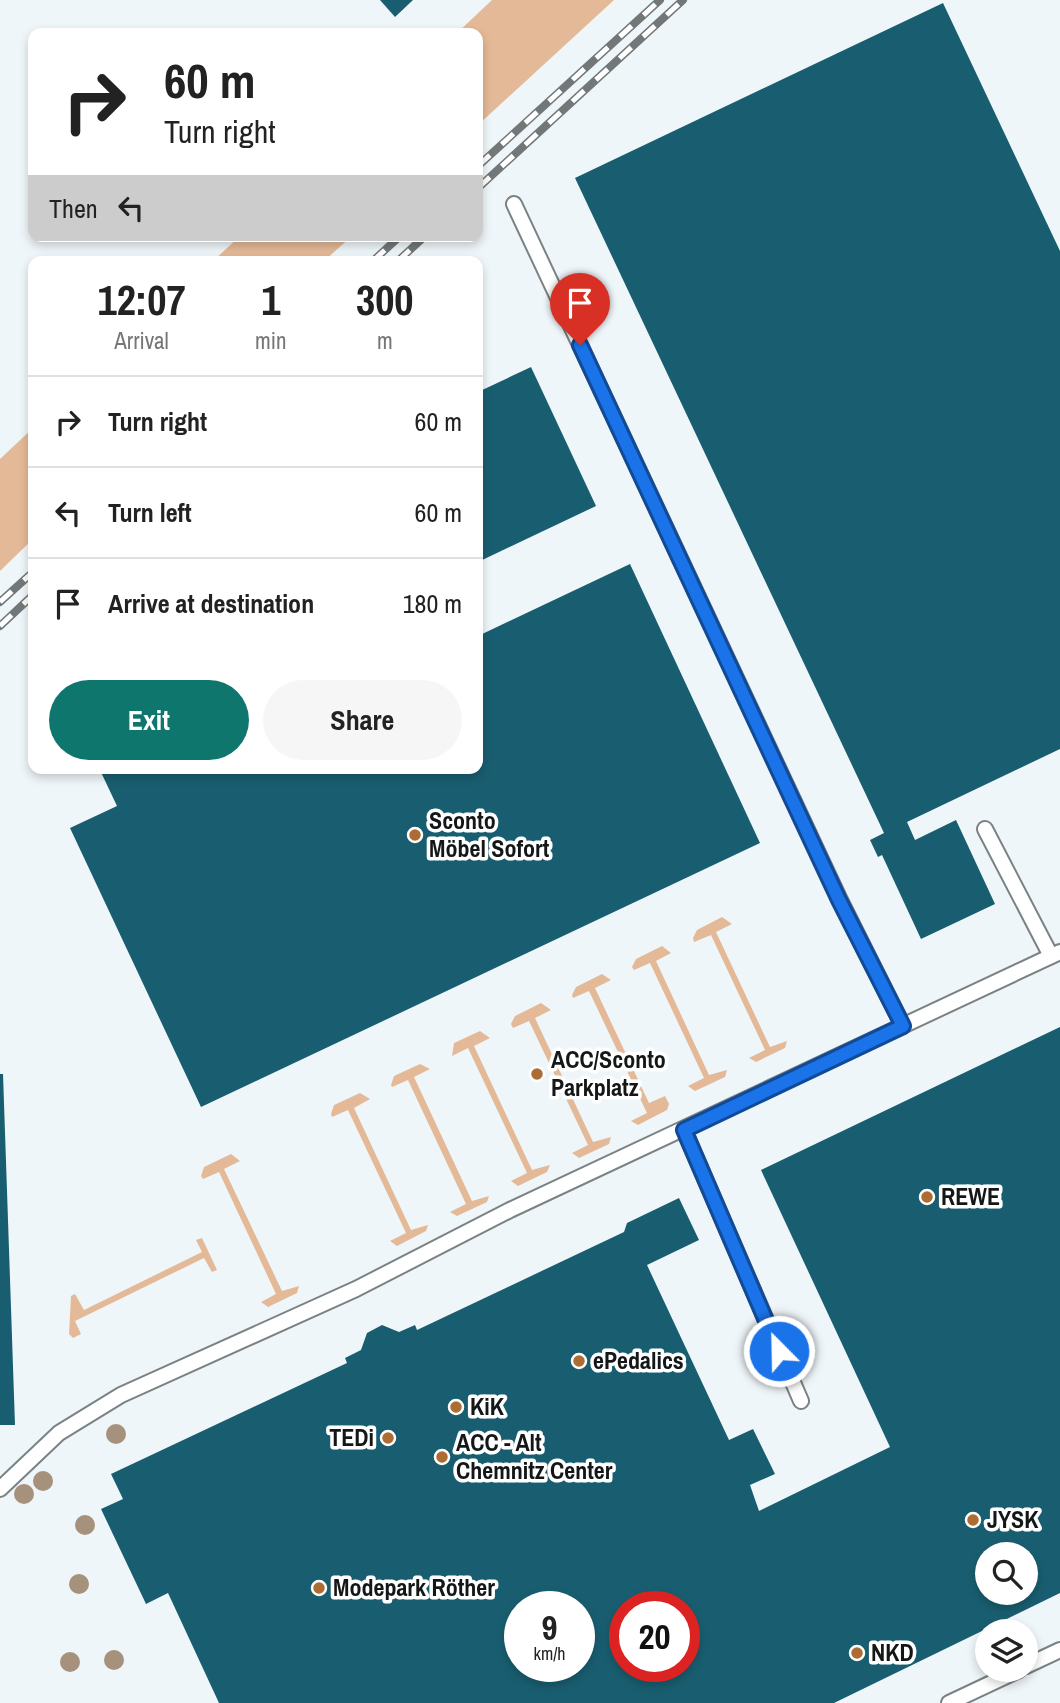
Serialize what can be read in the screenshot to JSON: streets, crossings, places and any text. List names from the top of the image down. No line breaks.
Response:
{"places":["Sconto Möbel Sofort","ACC/Sconto Parkplatz","REWE","ePedalics","KiK","TEDi","ACC - Alt Chemnitz Center","JYSK","Modepark Röther","NKD"],"page":{"turn":["60 m","Turn right"],"then":"Then","eta":["12:07","Arrival","1","min","300","m"],"list":[{"name":"Turn right","value":"60 m"},{"name":"Turn left","value":"60 m"},{"name":"Arrive at destination","value":"180 m"}],"buttons":["Exit","Share"],"speed":"9 km/h","limit":"20"}}
